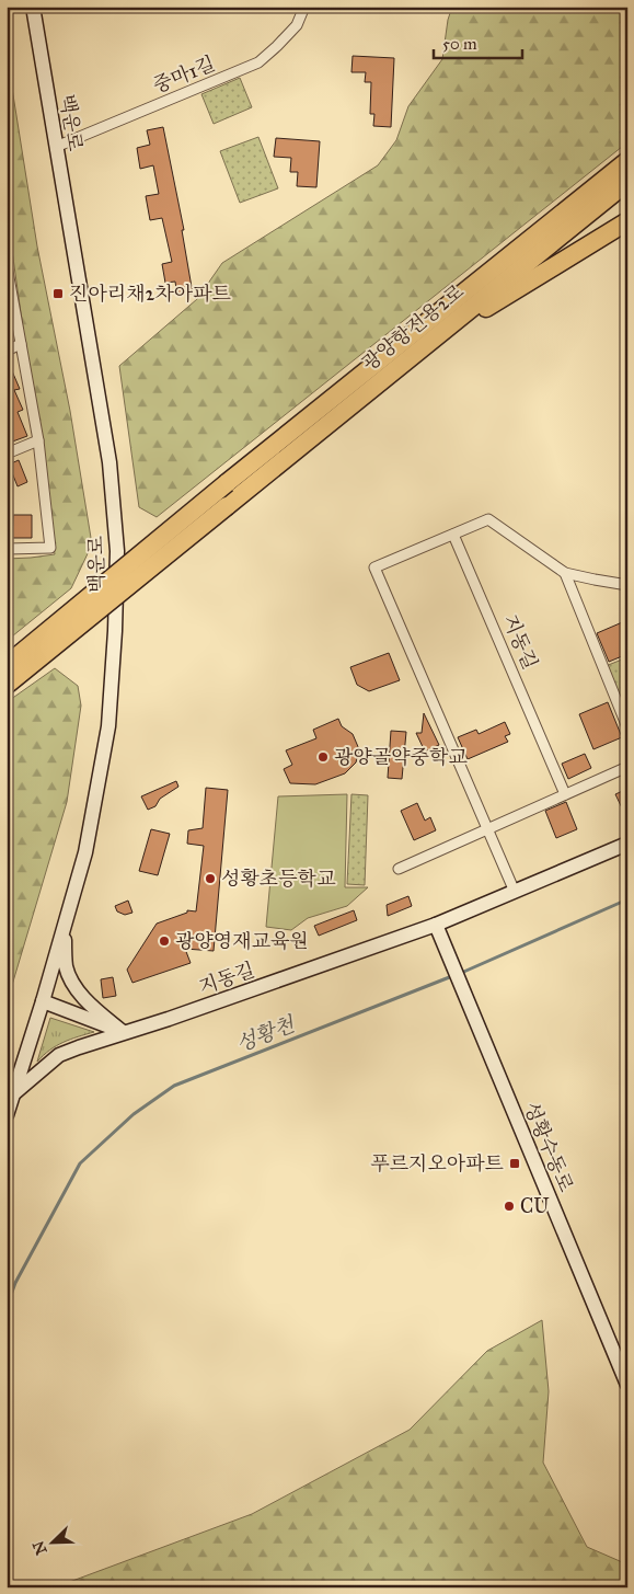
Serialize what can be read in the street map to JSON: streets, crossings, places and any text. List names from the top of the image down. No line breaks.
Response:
{"streets":{"highway":["광양항전용2로"],"street":["중마1길","백운로","지동길","성황수동로"]},"crossings":[["중마1길","백운로"],["백운로","지동길"],["지동길","성황수동로"]],"water":["성황천"],"places":{"transit":["진아리채2차아파트","푸르지오아파트"],"other":["광양골약중학교","성황초등학교","광양영재교육원","CU"]},"scale_bar":"50 m","north":"bottom left"}
